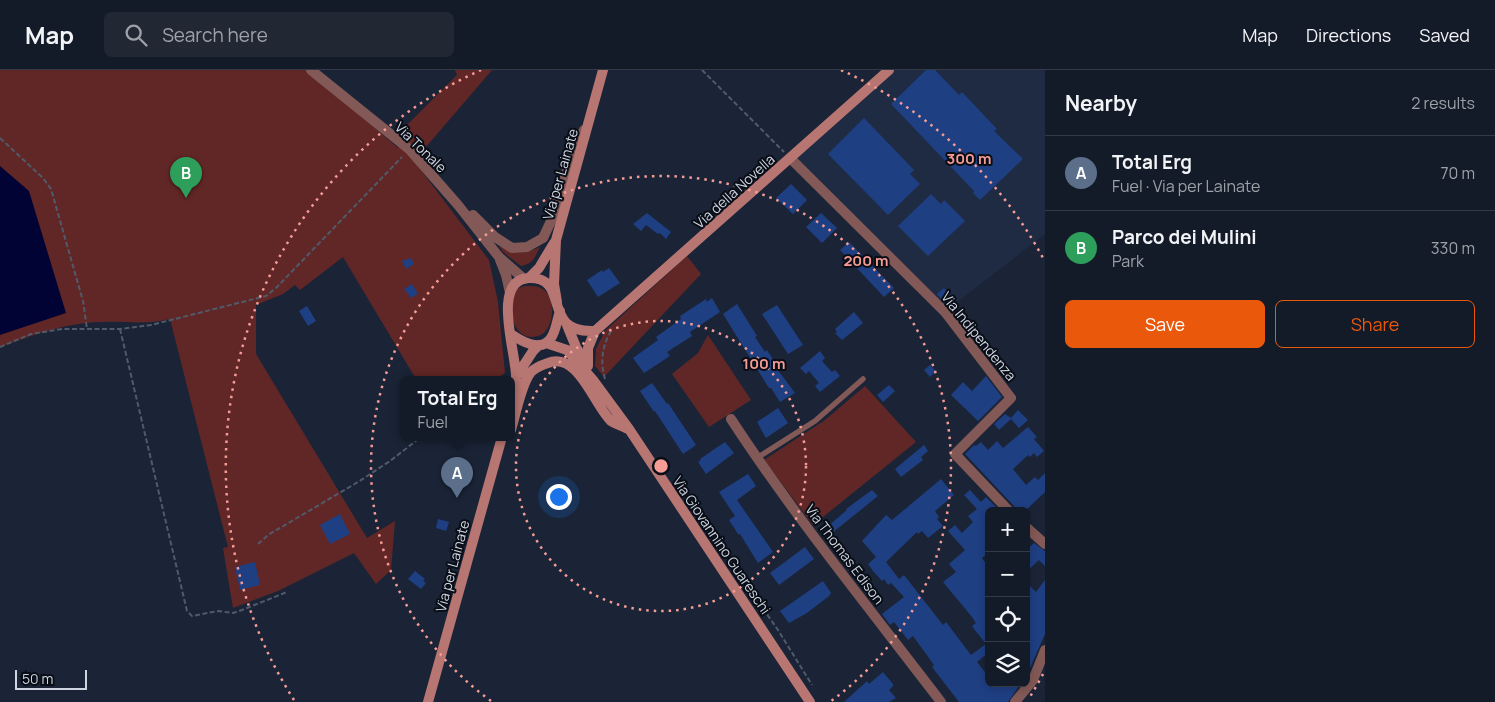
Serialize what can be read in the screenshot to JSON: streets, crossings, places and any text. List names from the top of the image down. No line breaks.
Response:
{"streets":{"street":["Via Tonale","Via per Lainate","Via della Novella","Via Indipendenza","Via Giovannino Guareschi","Via Thomas Edison"]},"crossings":[["Via Tonale","Via per Lainate"],["Via per Lainate","Via della Novella"],["Via della Novella","Via Indipendenza"]],"scale_bar":"50 m","page":{"header":"Map","search":"Search here","nav":["Map","Directions","Saved"],"heading":["Nearby","2 results"],"list":[{"mark":"A","name":"Total Erg","note":"Fuel · Via per Lainate","value":"70 m"},{"mark":"B","name":"Parco dei Mulini","note":"Park","value":"330 m"}],"pins":["B","A"],"buttons":["Save","Share"],"popup":["Total Erg","Fuel"],"map_buttons":["+","−"],"scale":"50 m"},"rings":["300 m","200 m","100 m"]}
